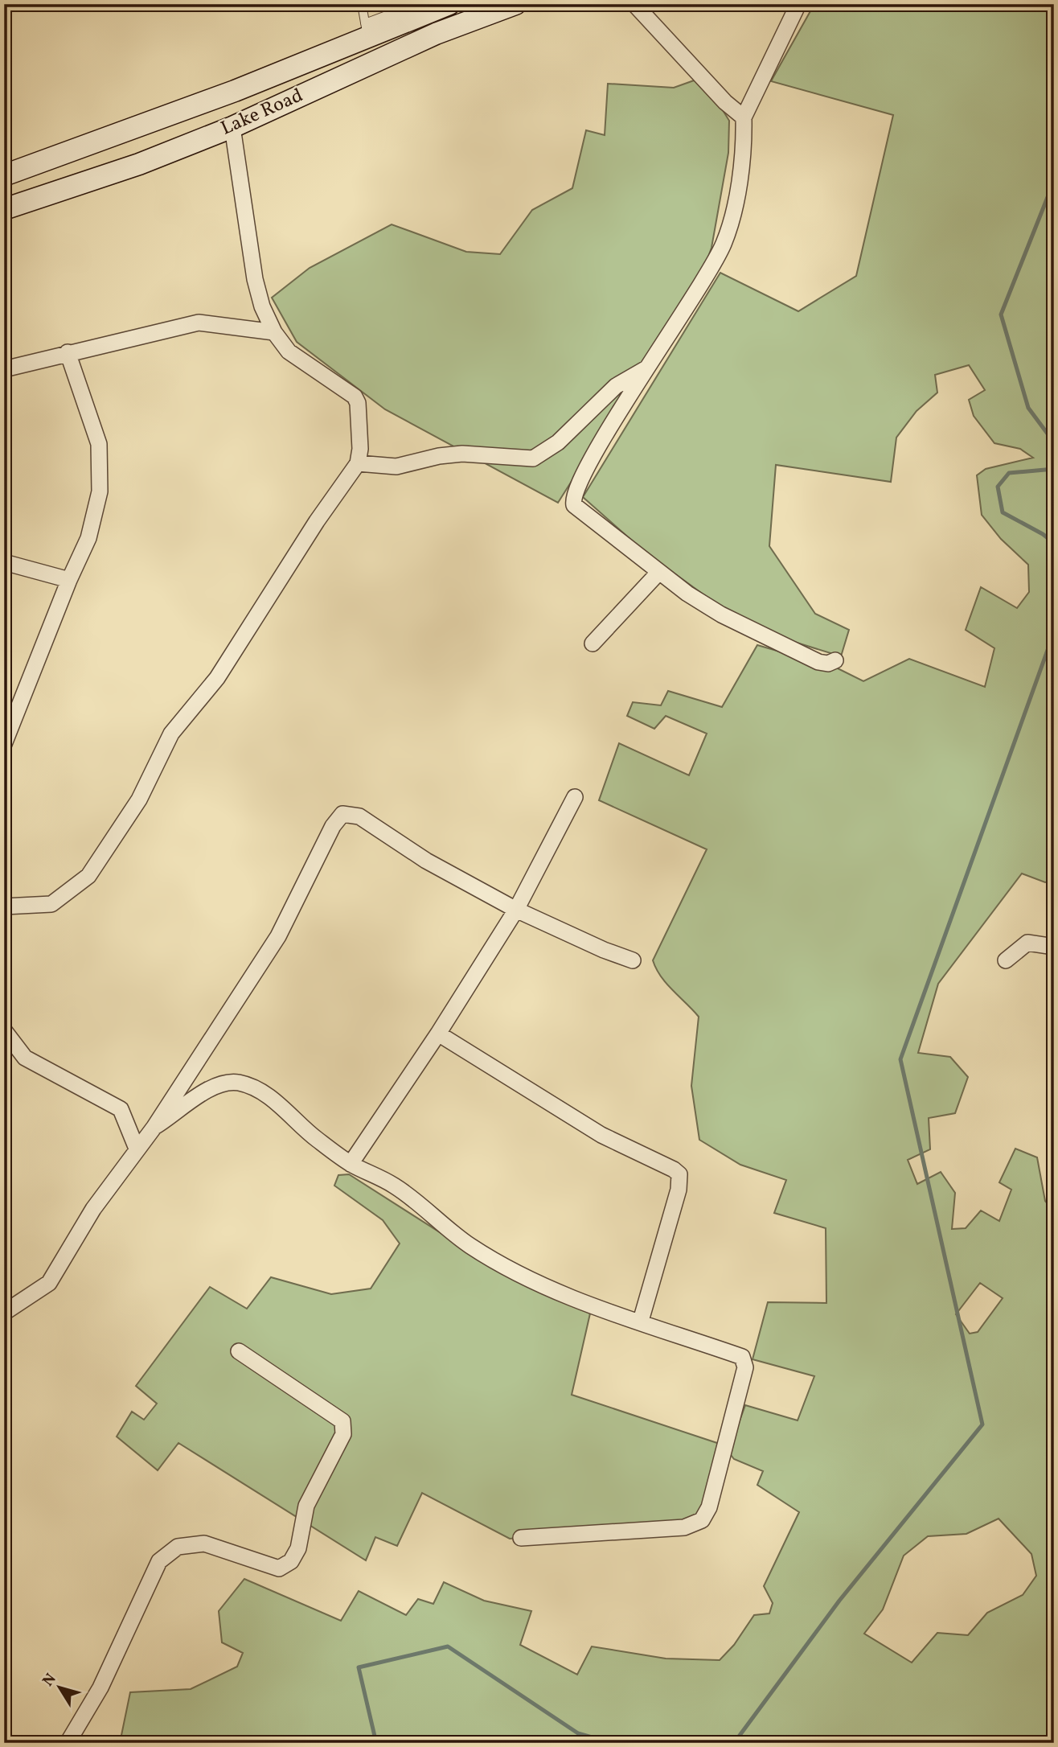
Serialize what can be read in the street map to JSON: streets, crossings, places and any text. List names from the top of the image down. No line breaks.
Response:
{"streets":{"main road":["Lake Road"]},"north":"top left"}
